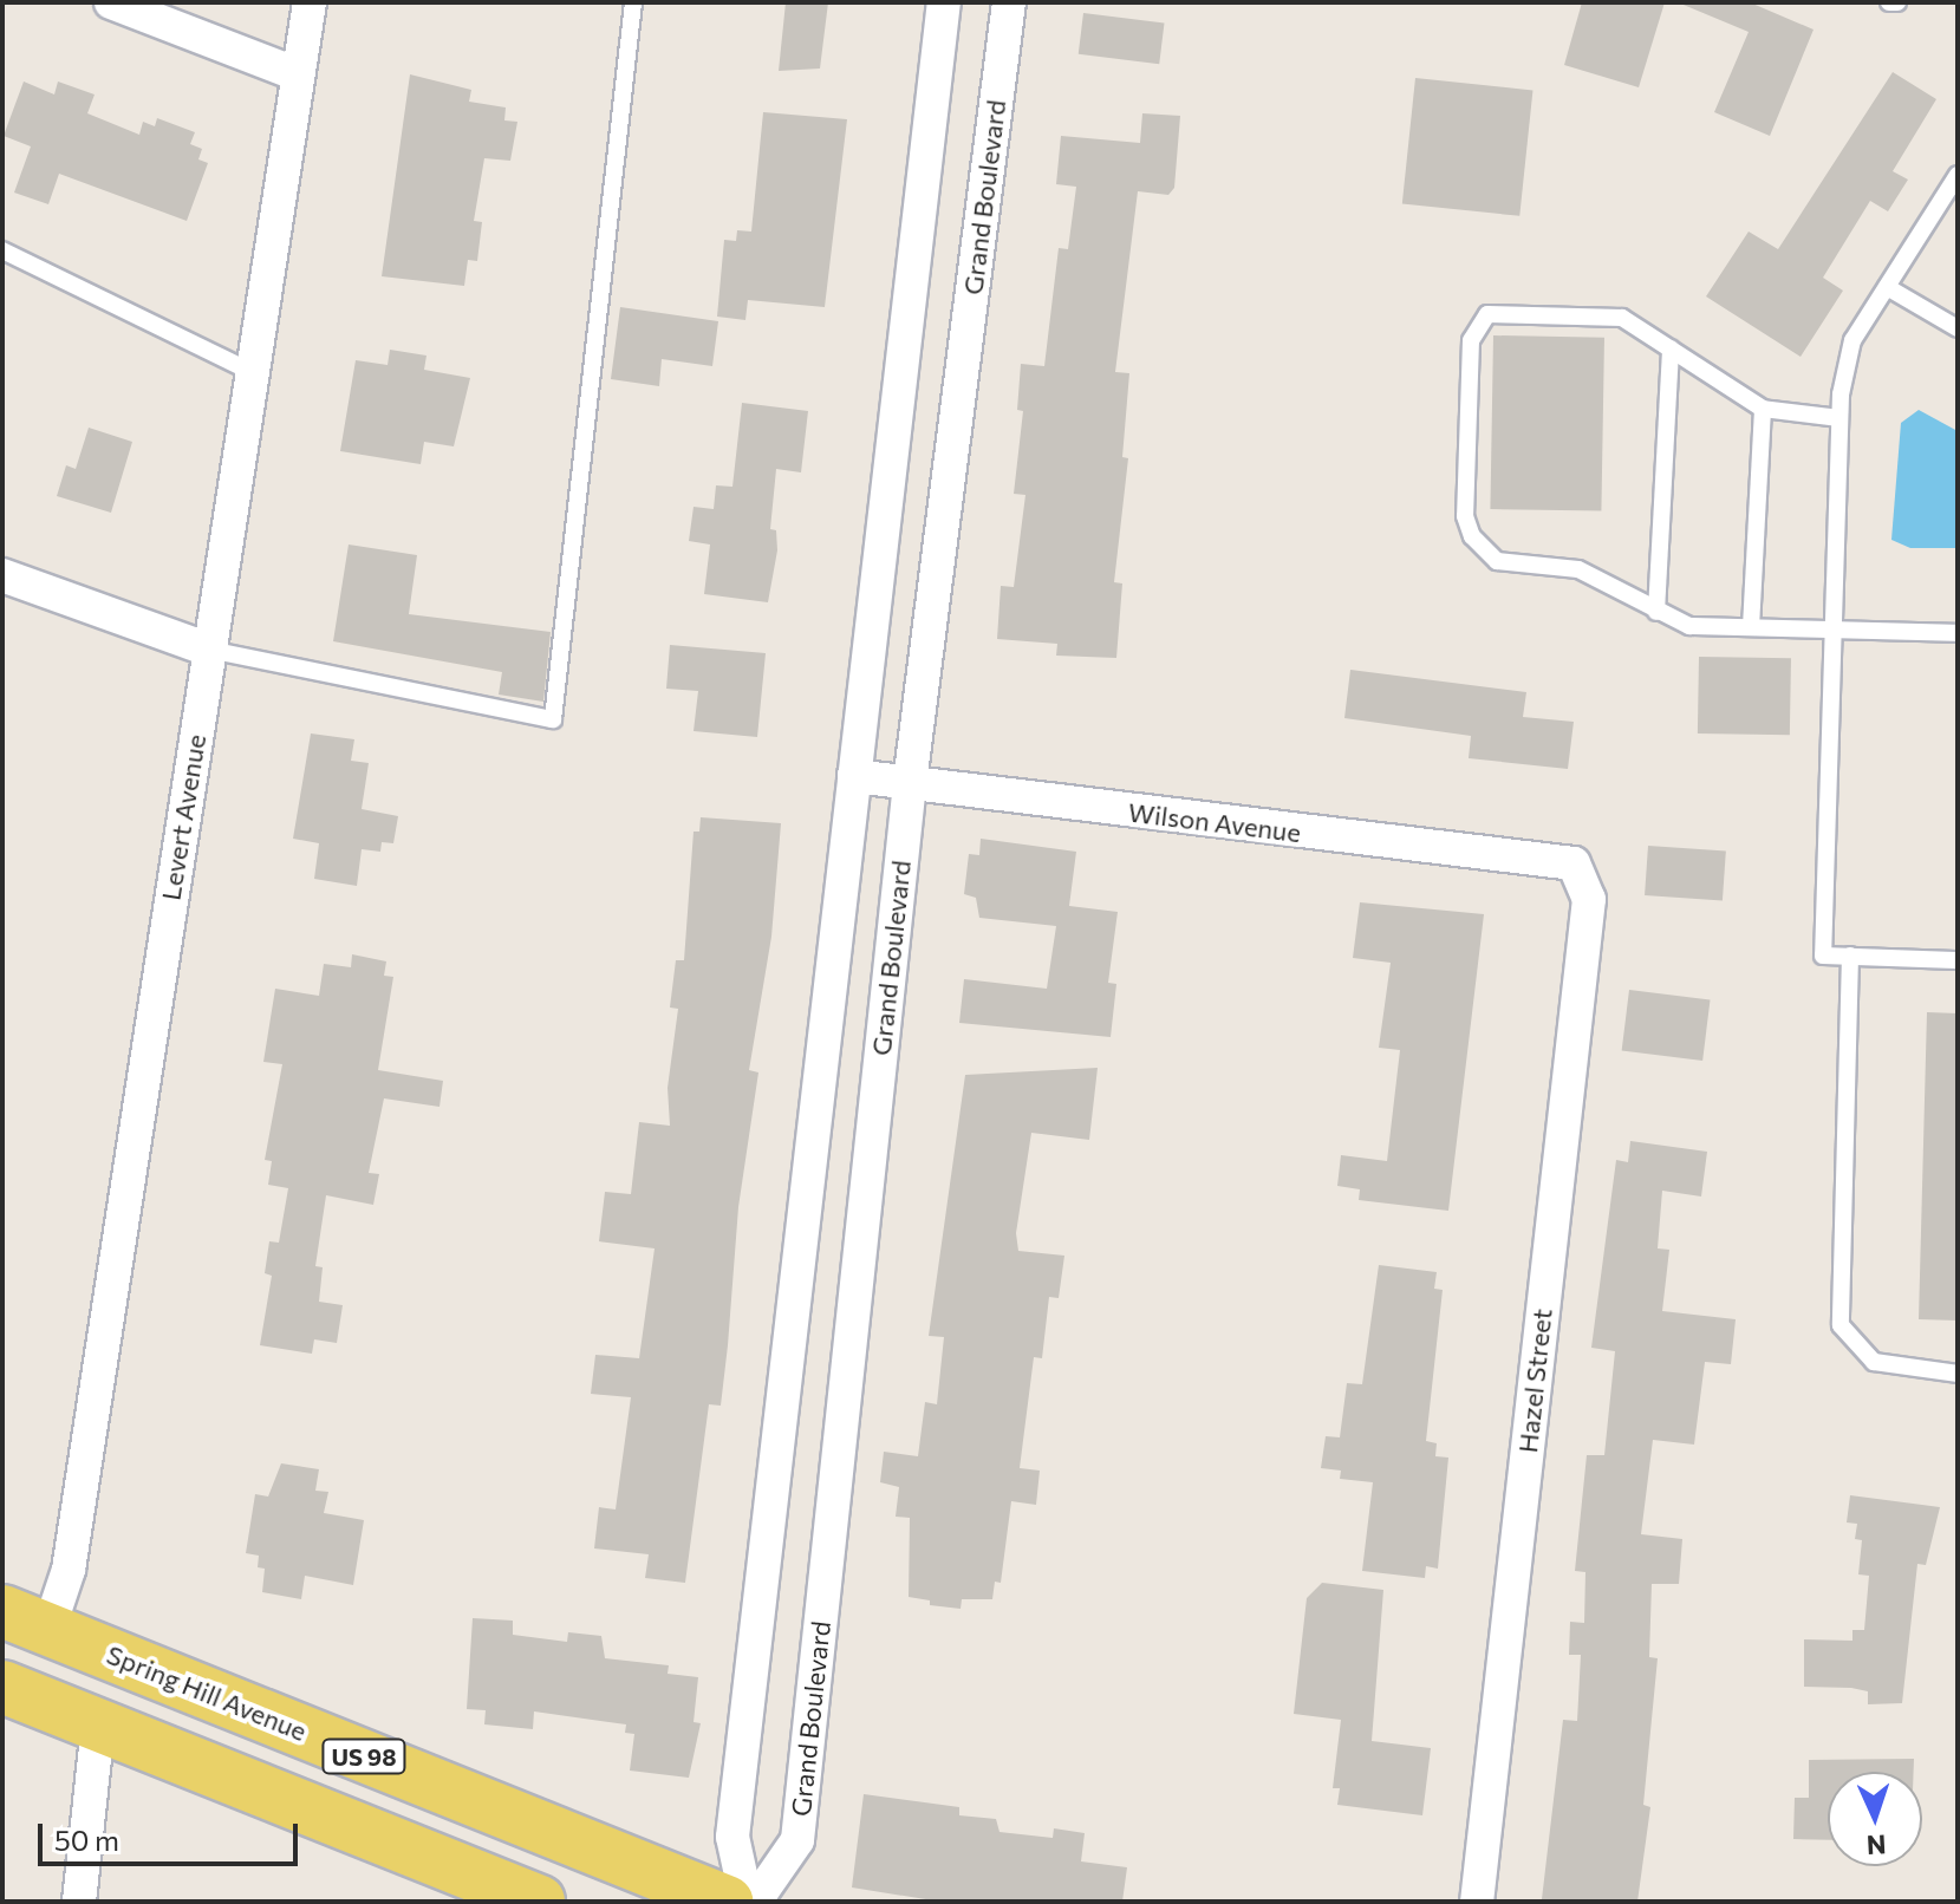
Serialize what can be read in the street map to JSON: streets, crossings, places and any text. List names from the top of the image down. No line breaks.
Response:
{"streets":{"main road":["Spring Hill Avenue","US 98"],"street":["Grand Boulevard","Levert Avenue","Wilson Avenue","Hazel Street"]},"crossings":[["Grand Boulevard","Wilson Avenue"],["Levert Avenue","Spring Hill Avenue"],["Wilson Avenue","Hazel Street"]],"scale_bar":"50 m","north":"bottom"}
